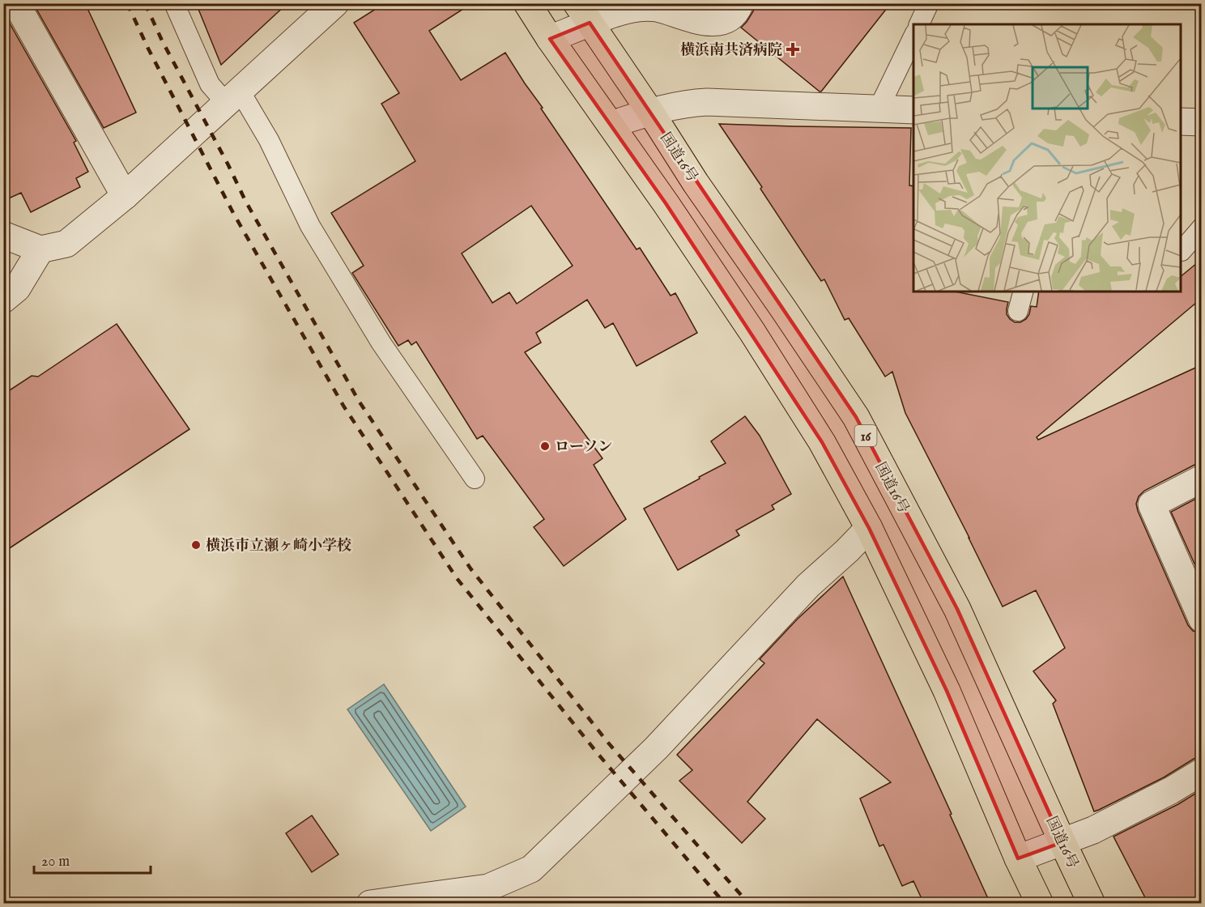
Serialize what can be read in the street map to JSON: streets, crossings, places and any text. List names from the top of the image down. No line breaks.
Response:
{"streets":{"highway":["国道16号","16"]},"places":{"health":["横浜南共済病院"],"other":["ローソン","横浜市立瀬ヶ崎小学校"]},"scale_bar":"20 m"}
